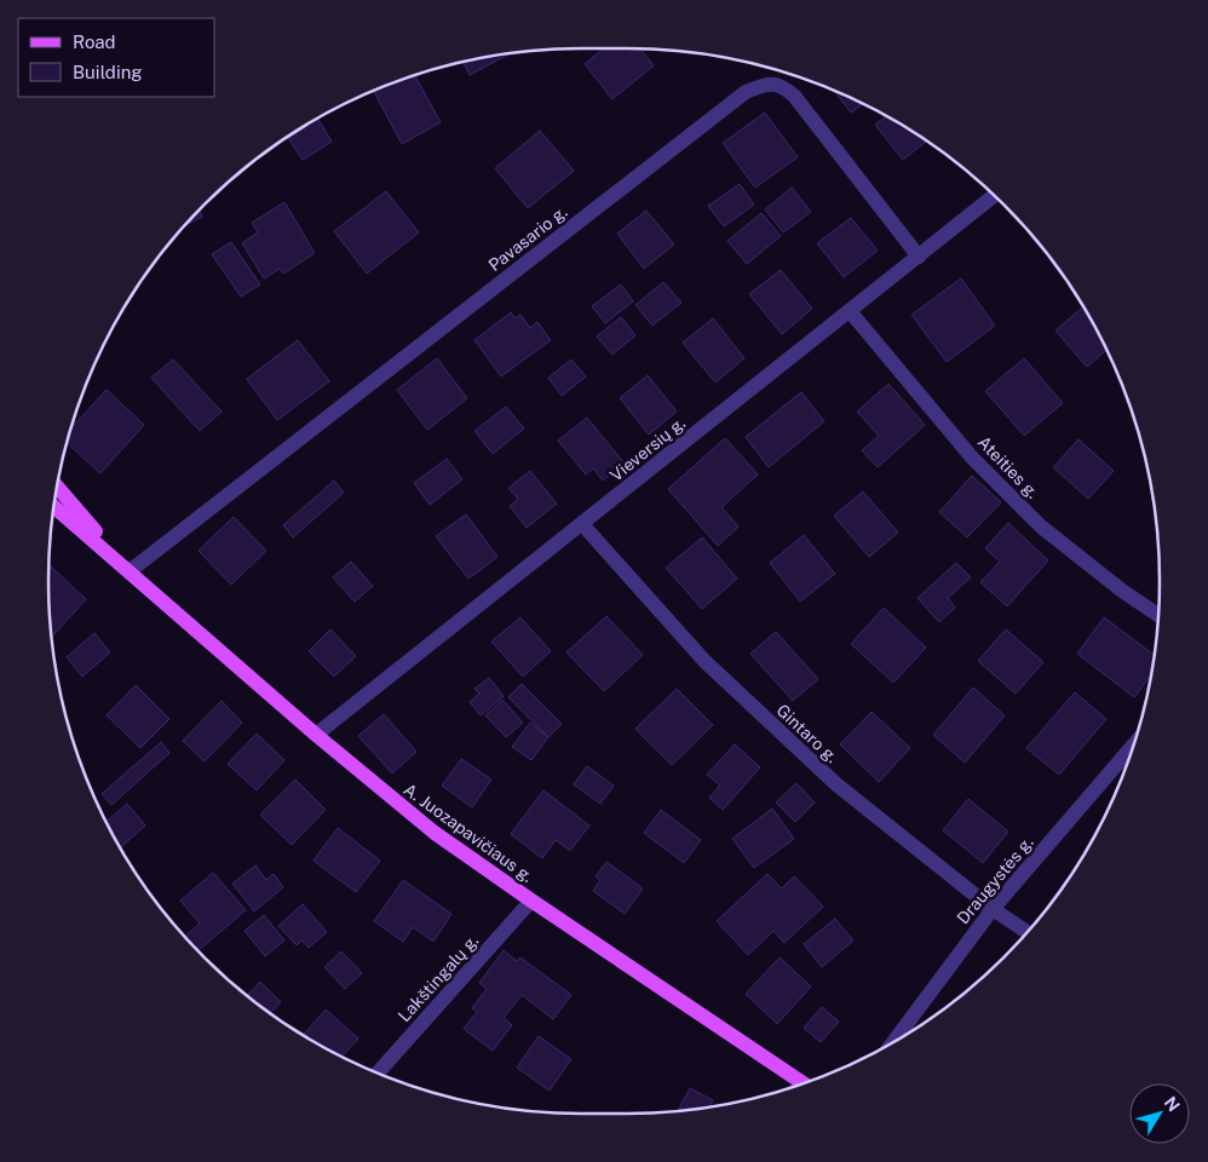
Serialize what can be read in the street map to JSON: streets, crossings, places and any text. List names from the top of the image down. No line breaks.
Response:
{"streets":{"main road":["A. Juozapavičiaus g."],"street":["Pavasario g.","Vieversių g.","Ateities g.","Gintaro g.","Draugystės g.","Lakštingalų g."]},"crossings":[["Pavasario g.","Vieversių g."],["Pavasario g.","A. Juozapavičiaus g."],["Vieversių g.","Ateities g."],["Vieversių g.","Gintaro g."],["Vieversių g.","A. Juozapavičiaus g."],["Gintaro g.","Draugystės g."],["A. Juozapavičiaus g.","Lakštingalų g."]],"legend":["Road","Building"],"north":"top right"}
